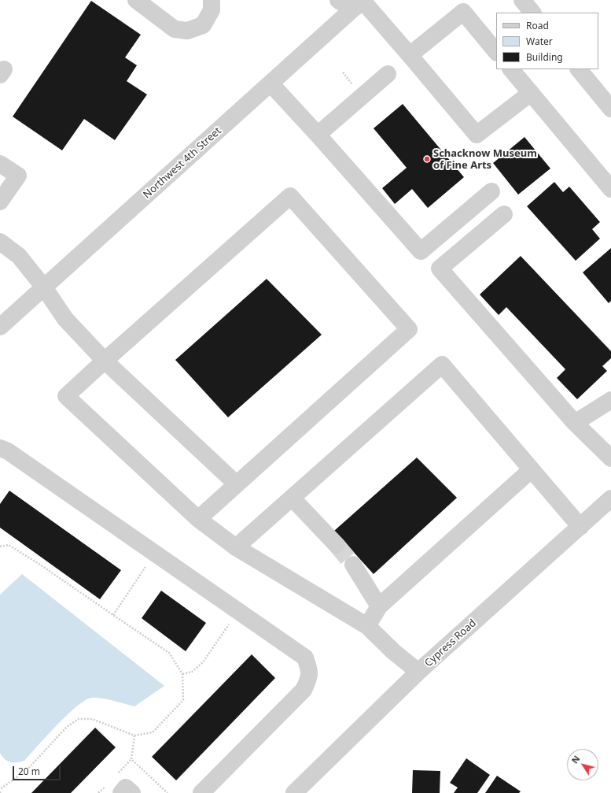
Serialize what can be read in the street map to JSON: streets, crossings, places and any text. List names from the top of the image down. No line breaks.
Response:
{"streets":{"street":["Northwest 4th Street","Cypress Road"]},"places":["Schacknow Museum of Fine Arts"],"legend":["Road","Water","Building"],"scale_bar":"20 m","north":"top left"}
